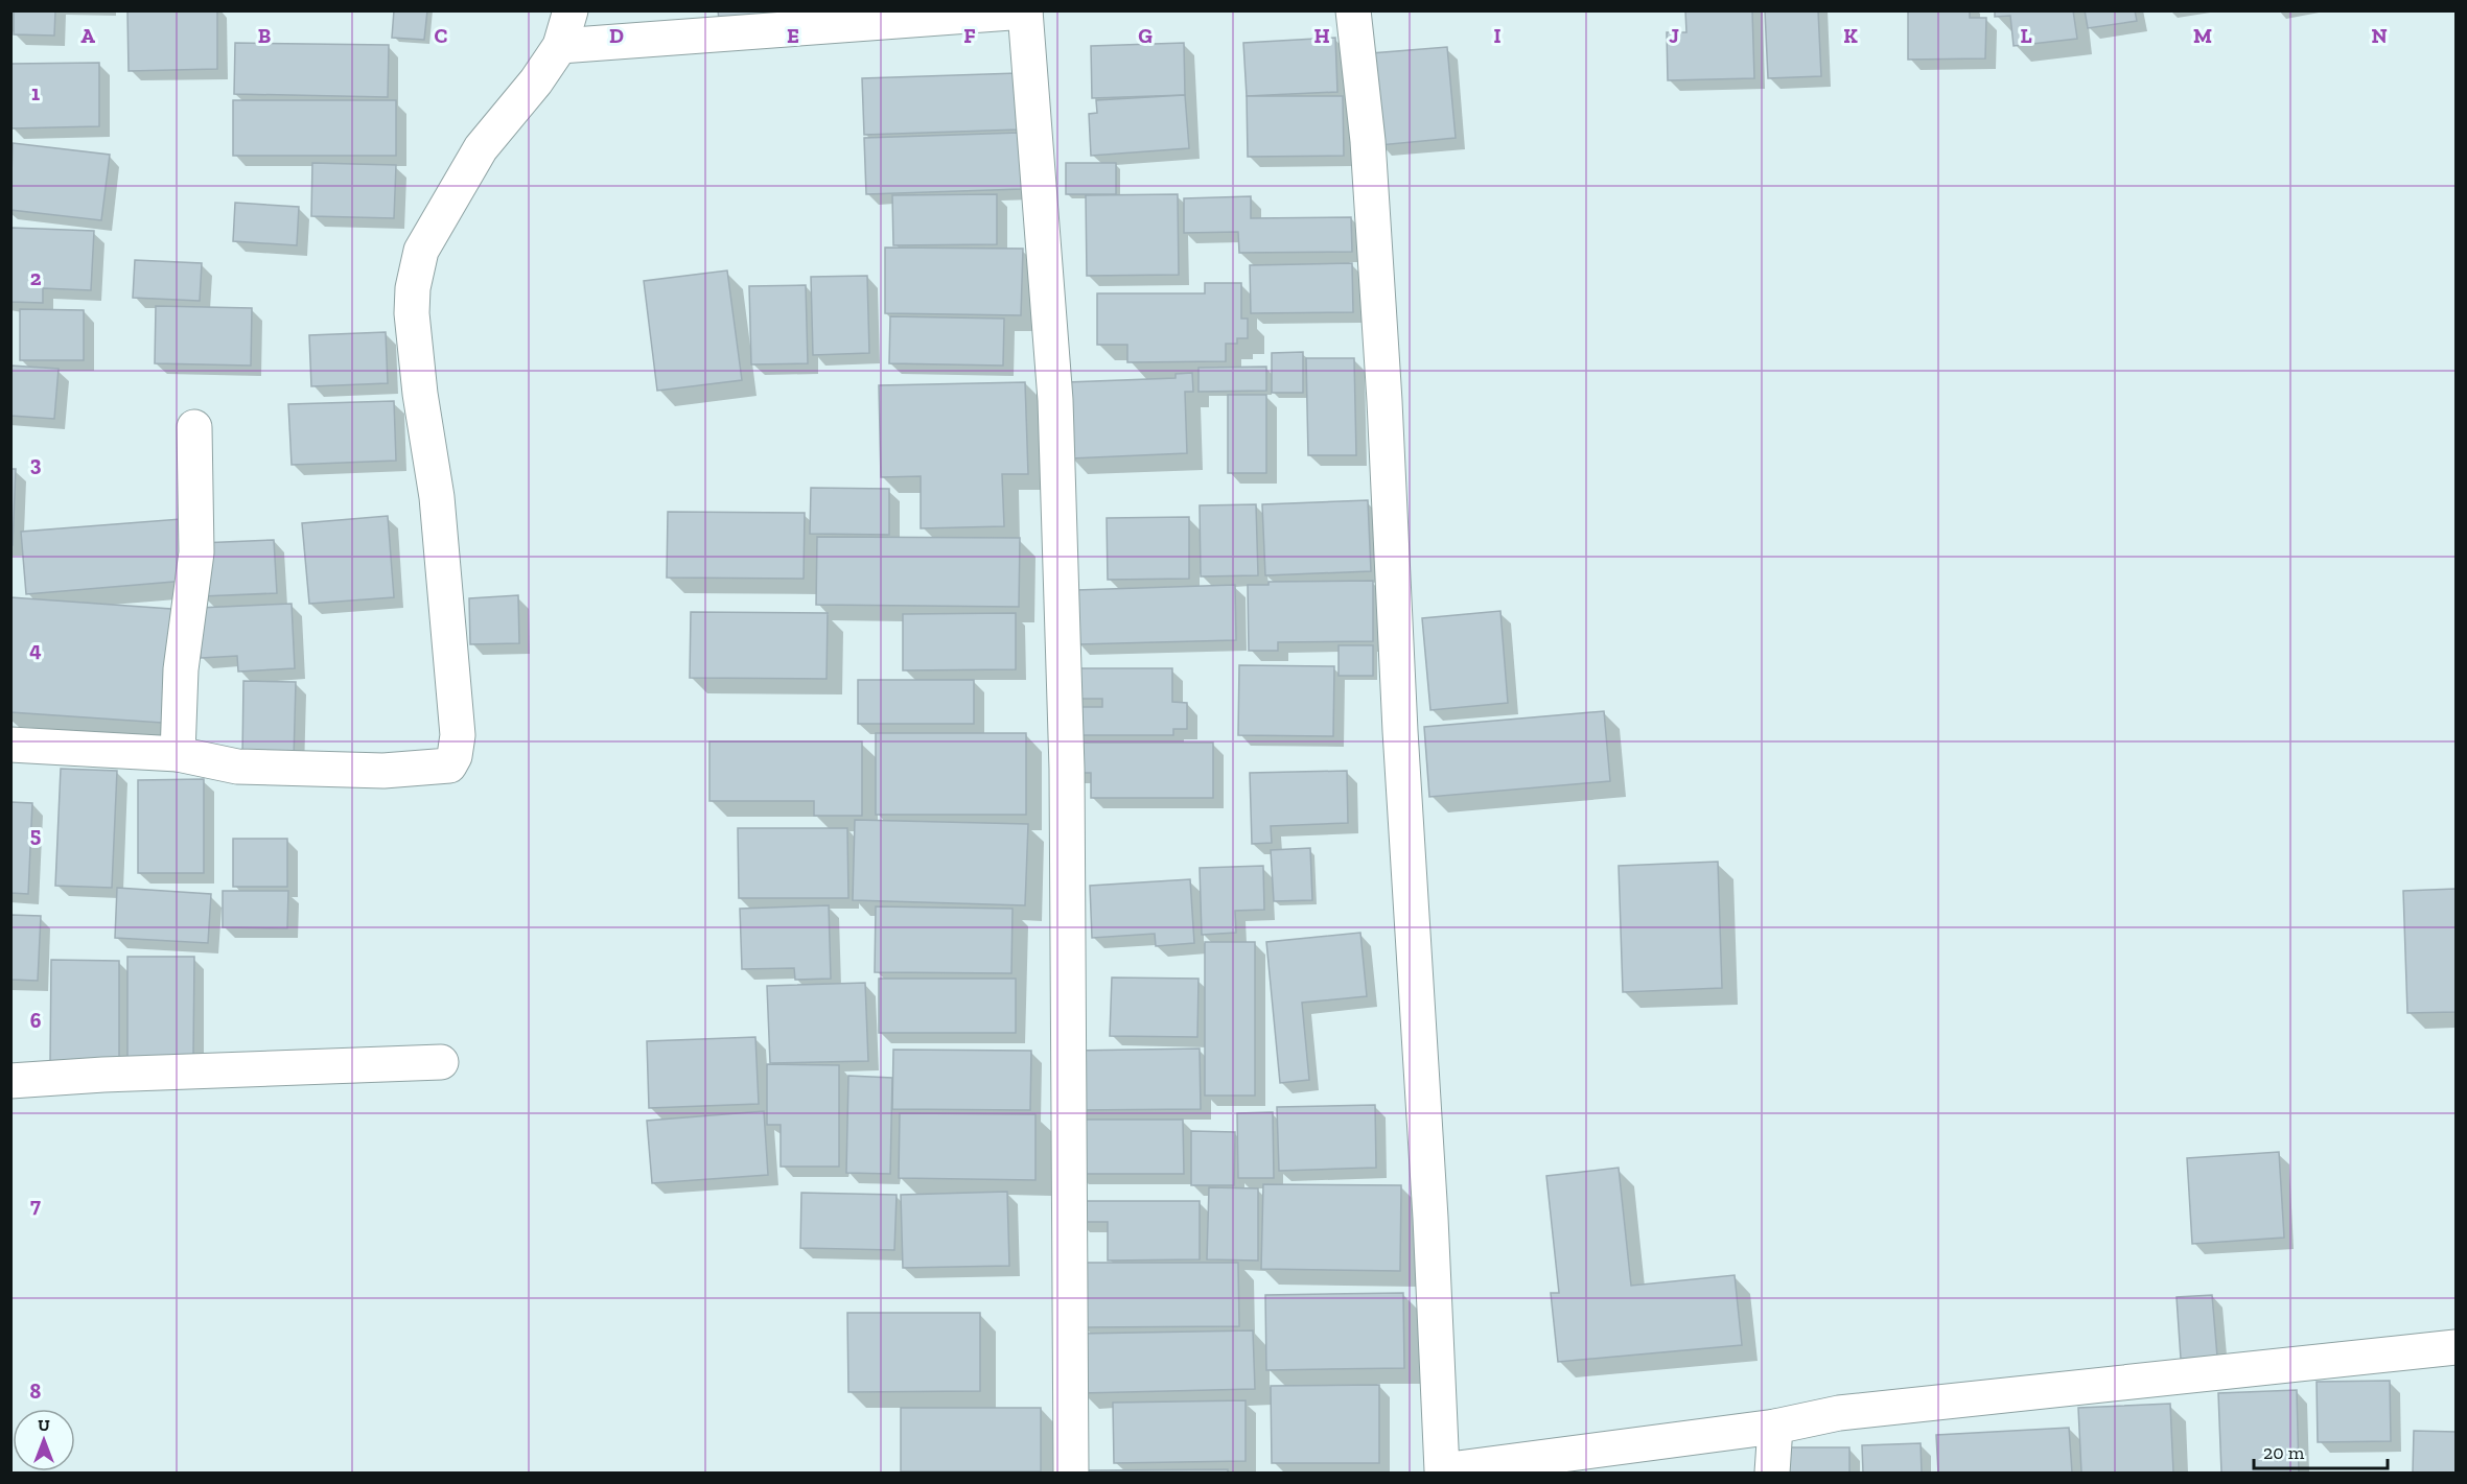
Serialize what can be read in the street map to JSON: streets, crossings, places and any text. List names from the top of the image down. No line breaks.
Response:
{"scale_bar":"20 m","north":"top","grid":{"columns":["A","B","C","D","E","F","G","H","I","J","K","L","M","N"],"rows":["1","2","3","4","5","6","7","8"]}}
